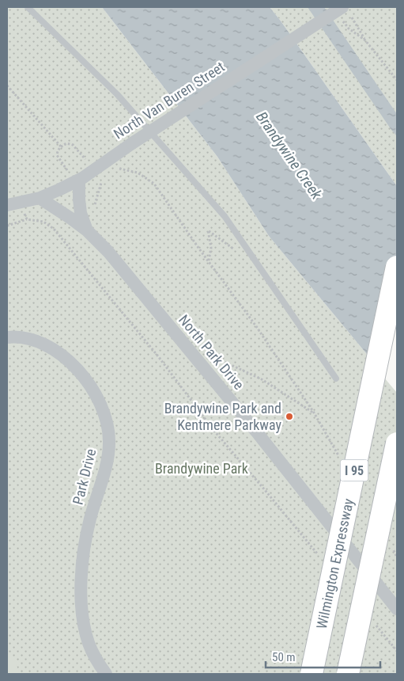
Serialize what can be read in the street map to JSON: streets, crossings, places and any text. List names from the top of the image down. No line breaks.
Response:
{"streets":{"highway":["I 95","Wilmington Expressway"],"street":["North Van Buren Street","North Park Drive","Park Drive"]},"crossings":[["North Van Buren Street","North Park Drive"]],"water":["Brandywine Creek"],"parks":["Brandywine Park"],"places":["Brandywine Park and Kentmere Parkway"],"scale_bar":"50 m"}
